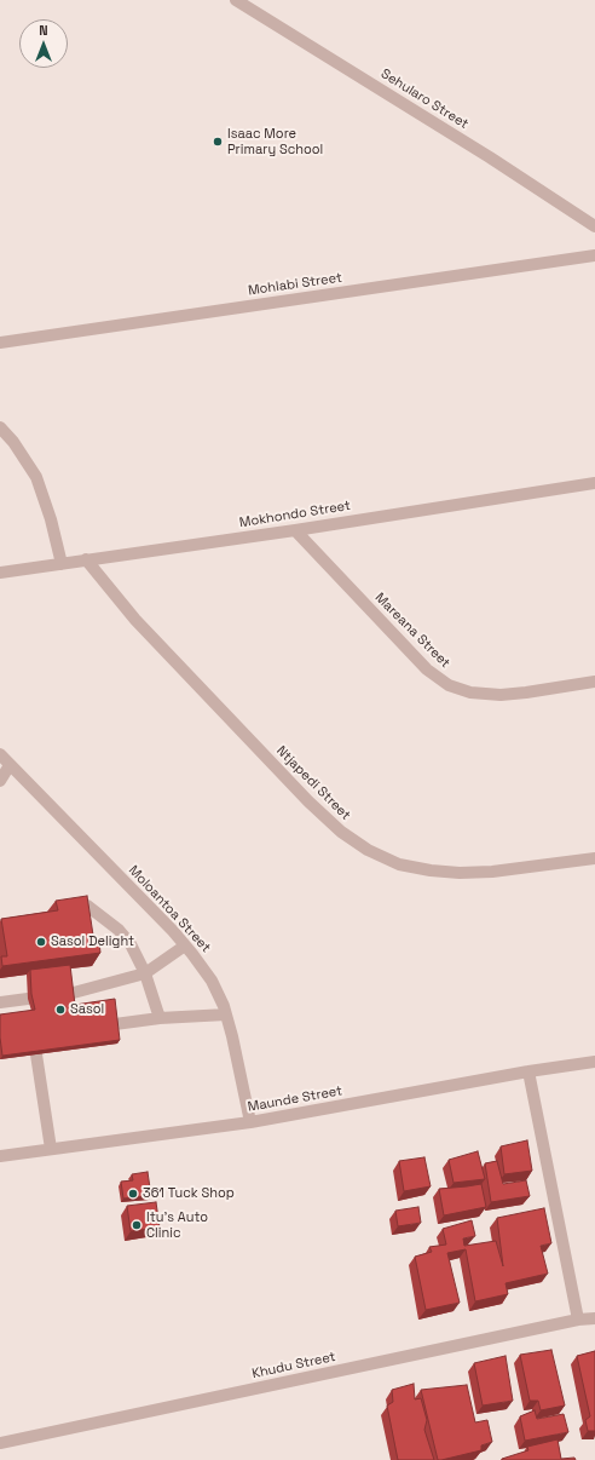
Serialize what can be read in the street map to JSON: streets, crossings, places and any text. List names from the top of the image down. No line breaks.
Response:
{"streets":{"street":["Sehularo Street","Mohlabi Street","Mokhondo Street","Mareana Street","Ntjapedi Street","Moloantoa Street","Maunde Street","Khudu Street"]},"crossings":[["Mokhondo Street","Mareana Street"],["Mokhondo Street","Ntjapedi Street"],["Moloantoa Street","Maunde Street"]],"places":["Isaac More Primary School","Sasol Delight","Sasol","361 Tuck Shop","Itu's Auto Clinic"],"north":"top"}
